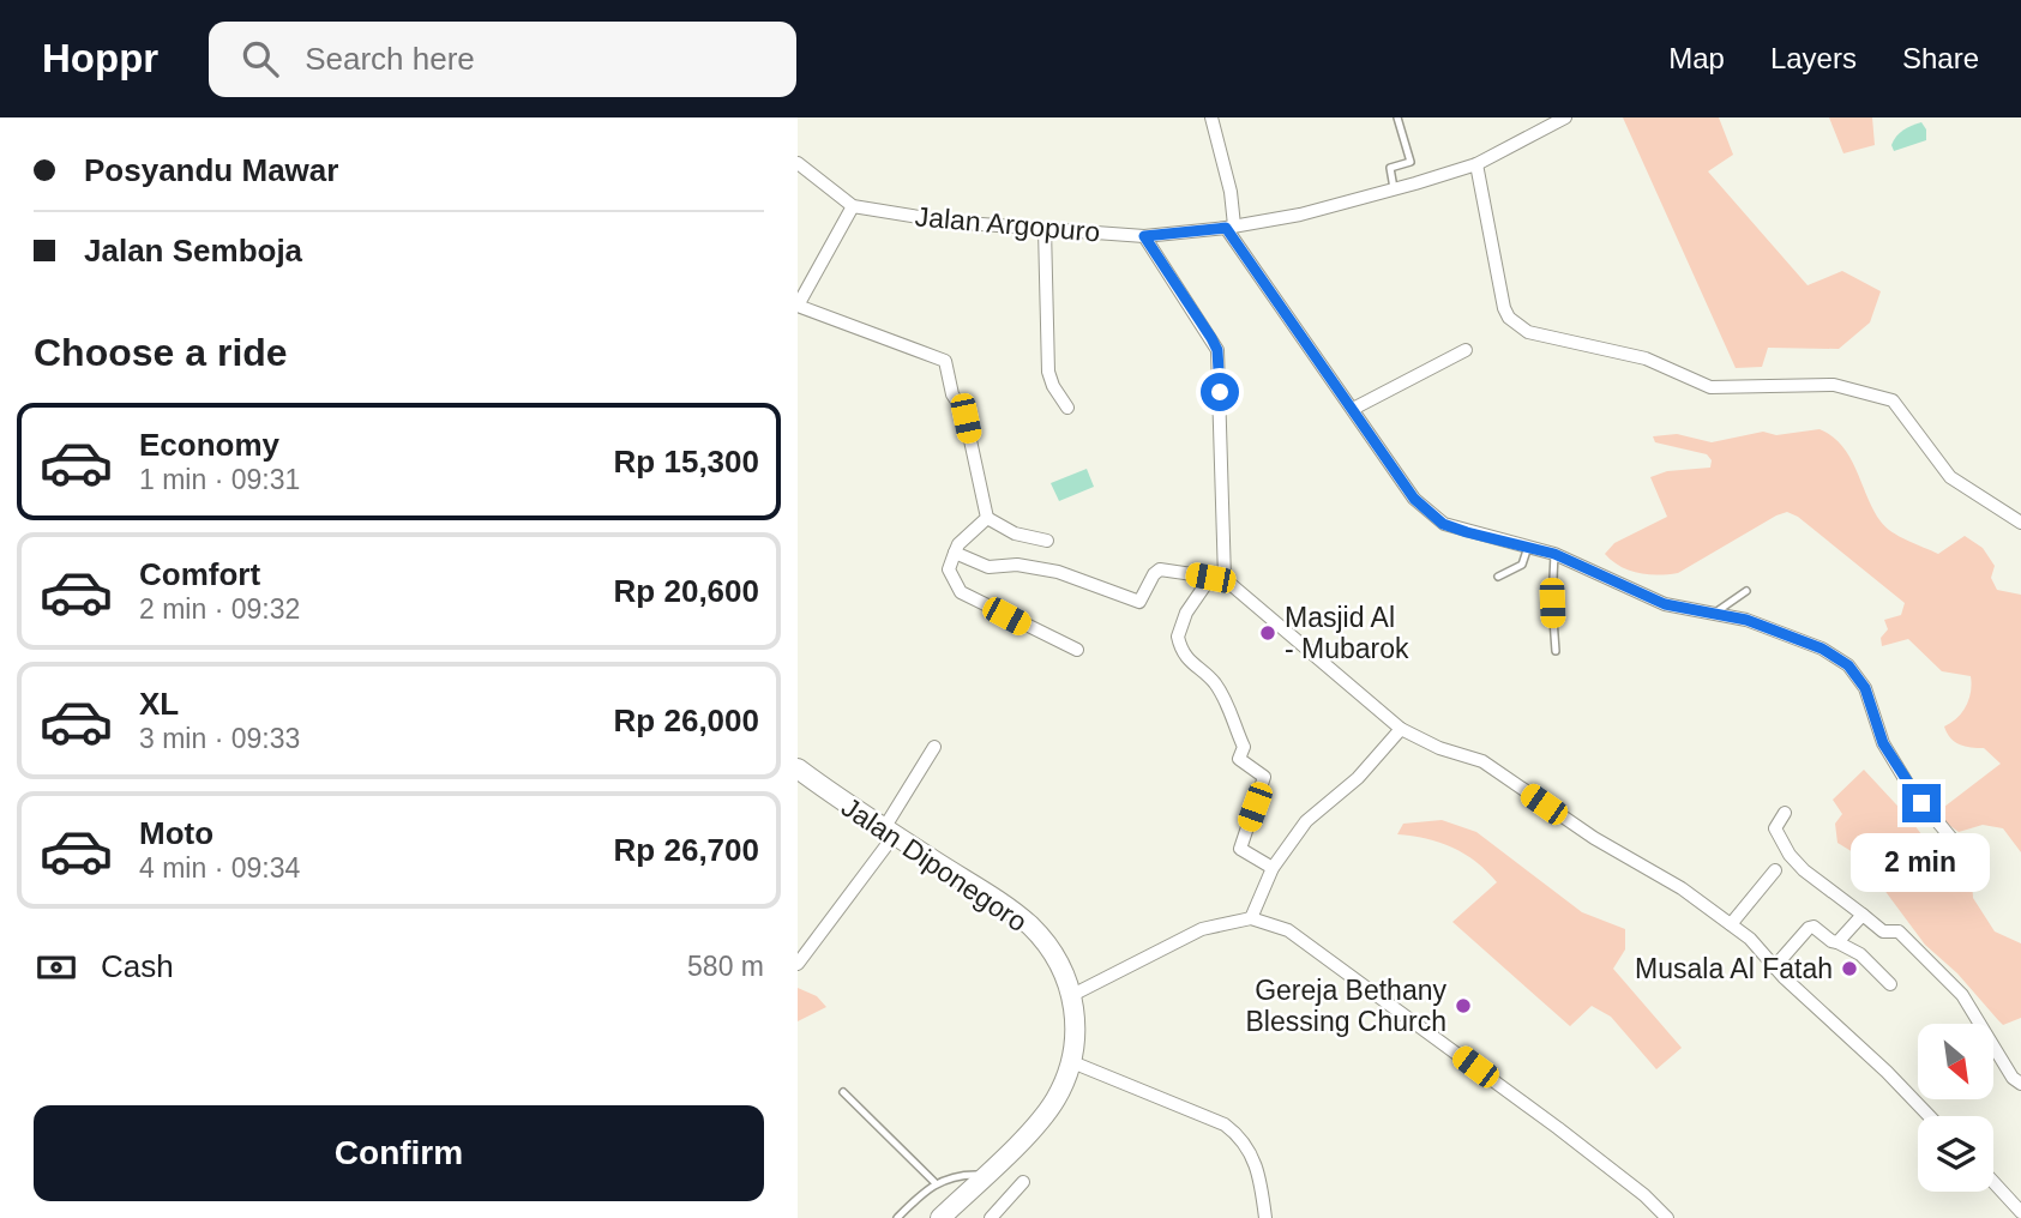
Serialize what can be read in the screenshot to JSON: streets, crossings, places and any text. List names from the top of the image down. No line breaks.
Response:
{"streets":{"main road":["Jalan Diponegoro"],"street":["Jalan Argopuro"]},"places":["Masjid Al - Mubarok","Musala Al Fatah","Gereja Bethany Blessing Church"],"north":"bottom right","page":{"header":"Hoppr","search":"Search here","nav":["Map","Layers","Share"],"banner":["Posyandu Mawar","Jalan Semboja"],"heading":"Choose a ride","list":[{"name":"Economy","note":"1 min · 09:31","value":"Rp 15,300"},{"name":"Comfort","note":"2 min · 09:32","value":"Rp 20,600"},{"name":"XL","note":"3 min · 09:33","value":"Rp 26,000"},{"name":"Moto","note":"4 min · 09:34","value":"Rp 26,700"}],"bubble":"2 min","pay":["Cash","580 m"],"buttons":"Confirm"}}
